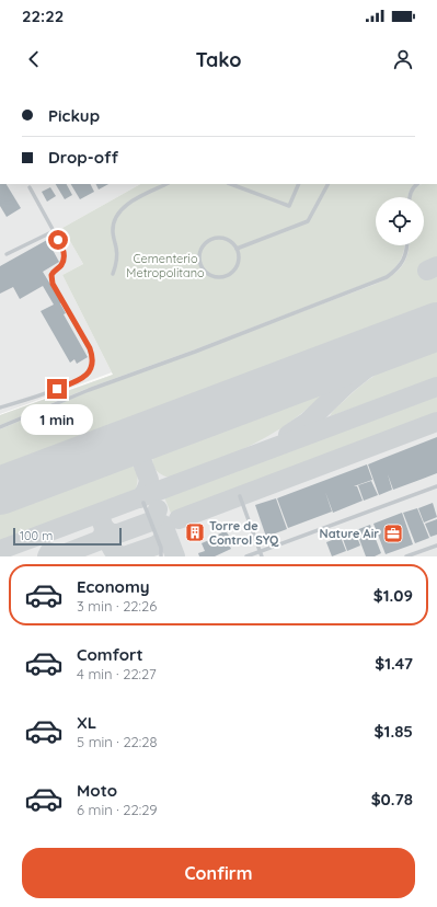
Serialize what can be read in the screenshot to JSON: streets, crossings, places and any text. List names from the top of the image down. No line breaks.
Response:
{"parks":["Cementerio Metropolitano"],"places":{"building":["Torre de Control SYQ"],"office":["Nature Air"]},"scale_bar":"100 m","page":{"status":"22:22","header":"Tako","banner":["Pickup","Drop-off"],"bubble":"1 min","scale":"100 m","list":[{"name":"Economy","note":"3 min · 22:26","value":"$1.09"},{"name":"Comfort","note":"4 min · 22:27","value":"$1.47"},{"name":"XL","note":"5 min · 22:28","value":"$1.85"},{"name":"Moto","note":"6 min · 22:29","value":"$0.78"}],"buttons":"Confirm"}}
